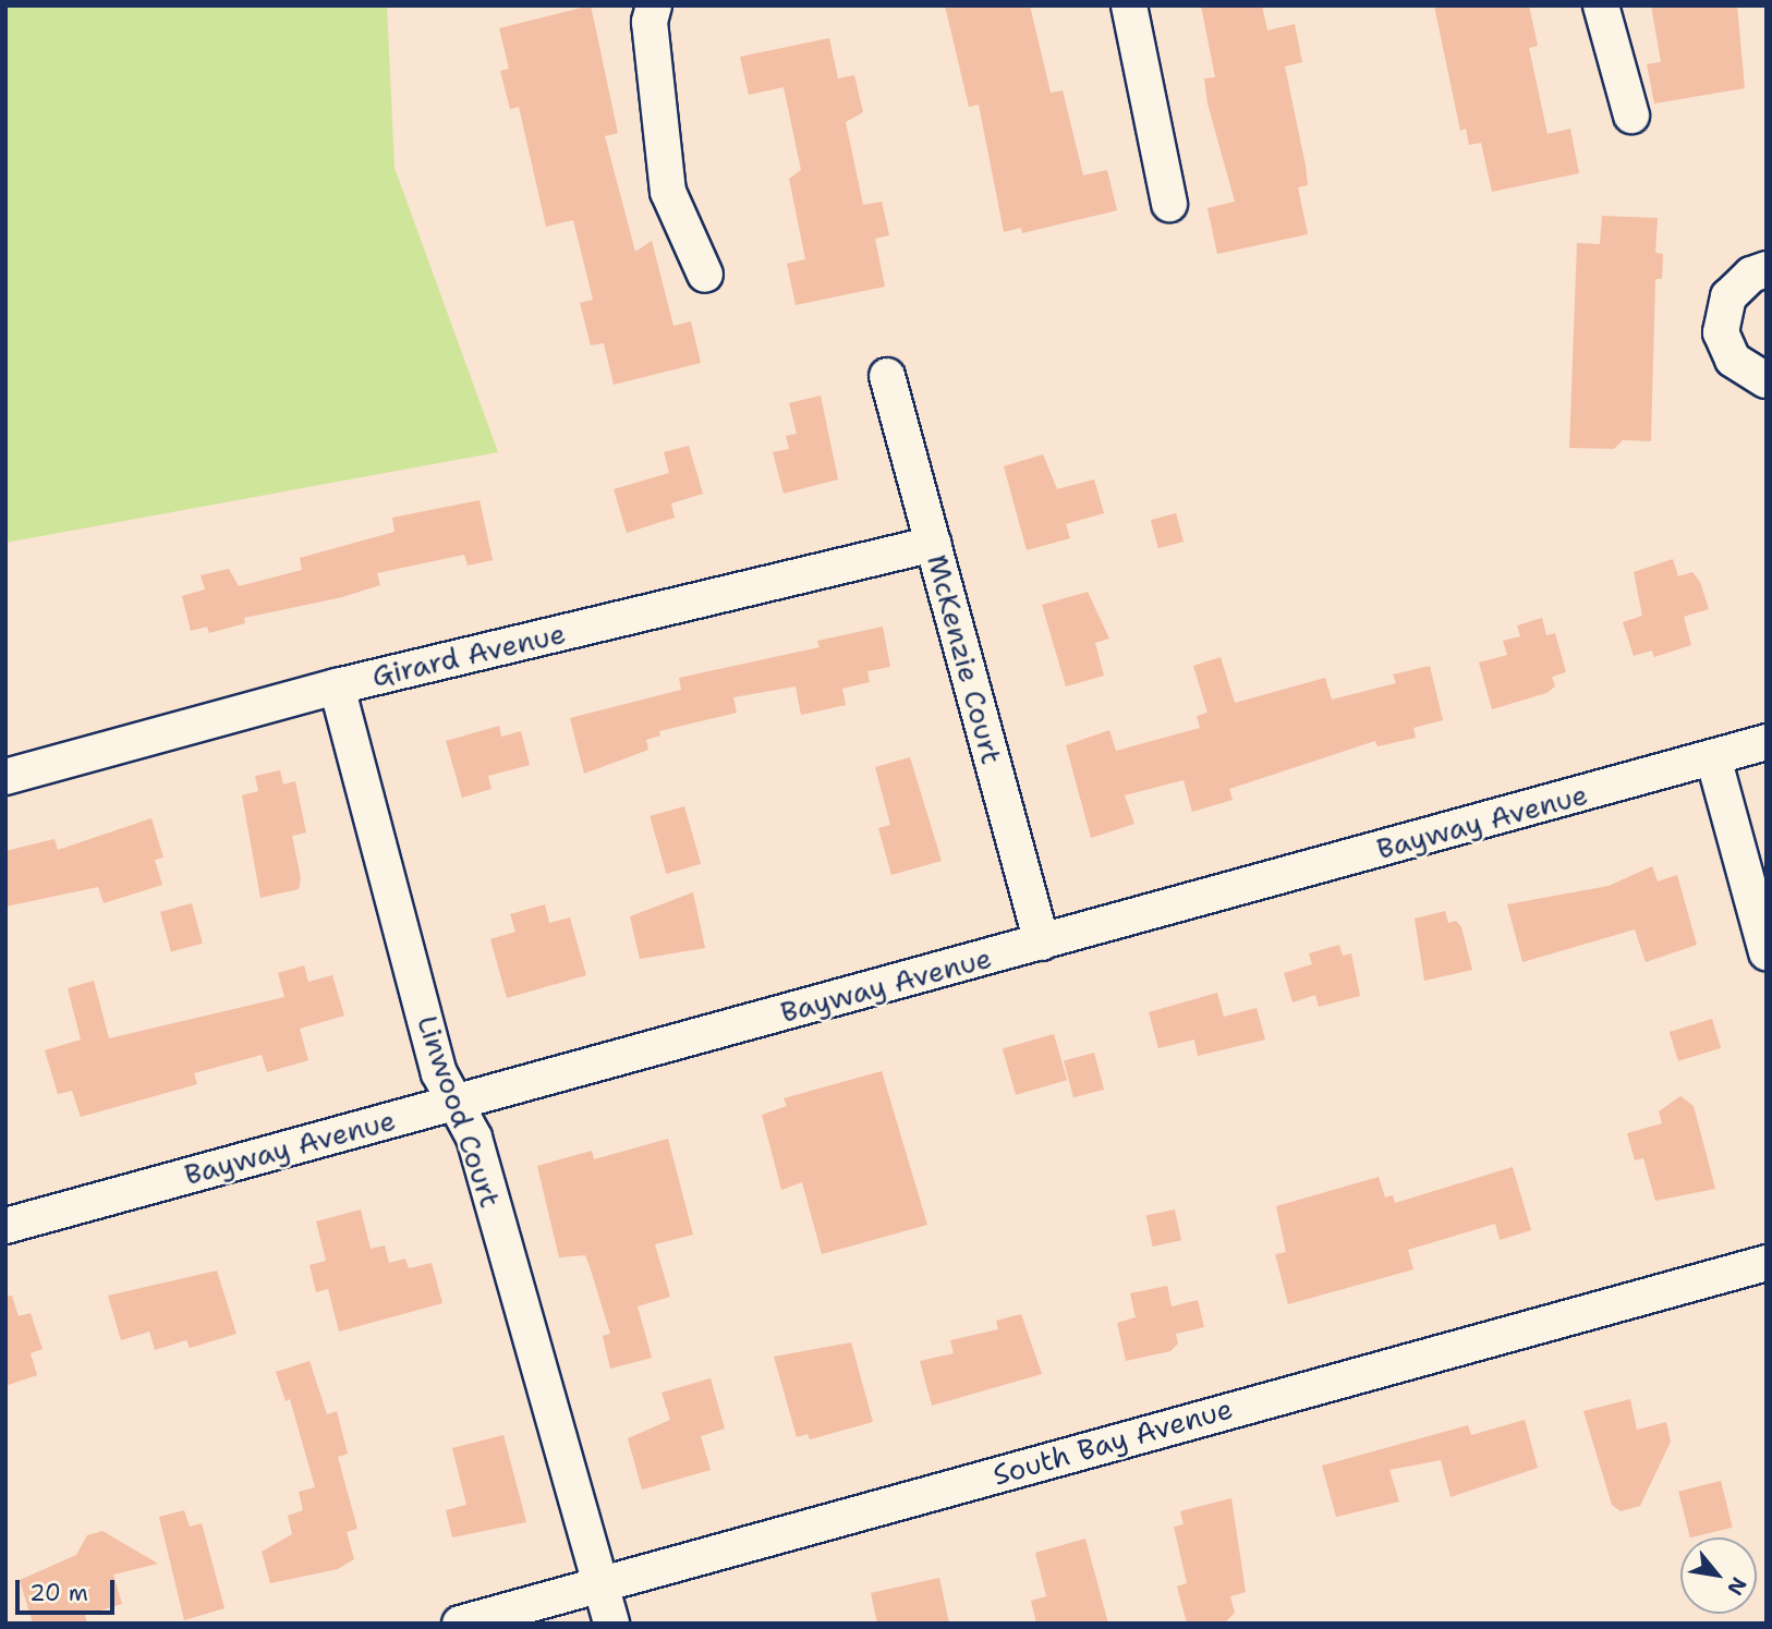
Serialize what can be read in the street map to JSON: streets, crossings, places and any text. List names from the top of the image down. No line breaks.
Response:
{"streets":{"street":["Girard Avenue","McKenzie Court","Bayway Avenue","Linwood Court","South Bay Avenue"]},"crossings":[["Girard Avenue","McKenzie Court"],["Girard Avenue","Linwood Court"],["McKenzie Court","Bayway Avenue"],["Bayway Avenue","Linwood Court"],["Linwood Court","South Bay Avenue"]],"scale_bar":"20 m","north":"bottom right"}
